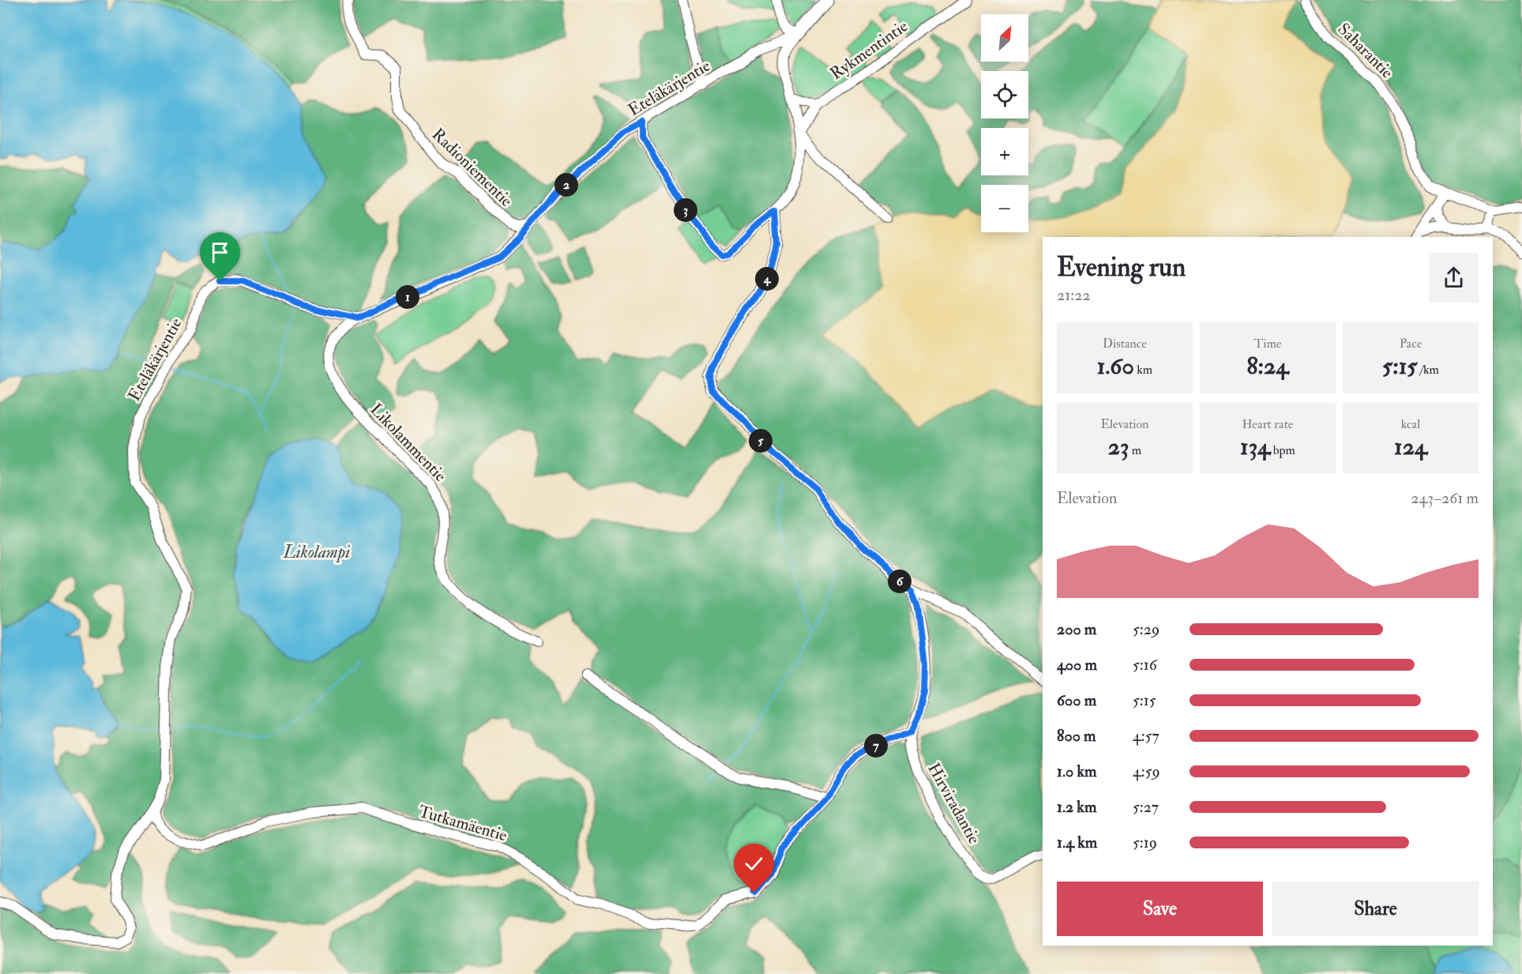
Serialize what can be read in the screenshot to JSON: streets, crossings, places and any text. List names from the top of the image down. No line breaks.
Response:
{"streets":{"street":["Rykmentintie","Saharantie","Eteläkärjentie","Radioniementie","Likolammentie","Hirviradantie","Tutkamäentie"]},"crossings":[["Eteläkärjentie","Radioniementie"],["Eteläkärjentie","Likolammentie"],["Hirviradantie","Tutkamäentie"]],"water":["Likolampi"],"north":"top right","page":{"map_buttons":["+","−"],"pins":["2","3","4","1","5","6","7"],"heading":["Evening run","21:22"],"stats":[["Distance","1.60 km"],["Time","8:24"],["Pace","5:15 /km"],["Elevation","23 m"],["Heart rate","134 bpm"],["kcal","124"]],"chart":["Elevation","243–261 m"],"list":[{"name":"200 m","note":"5:29"},{"name":"400 m","note":"5:16"},{"name":"600 m","note":"5:15"},{"name":"800 m","note":"4:57"},{"name":"1.0 km","note":"4:59"},{"name":"1.2 km","note":"5:27"},{"name":"1.4 km","note":"5:19"}],"buttons":["Save","Share"]}}
